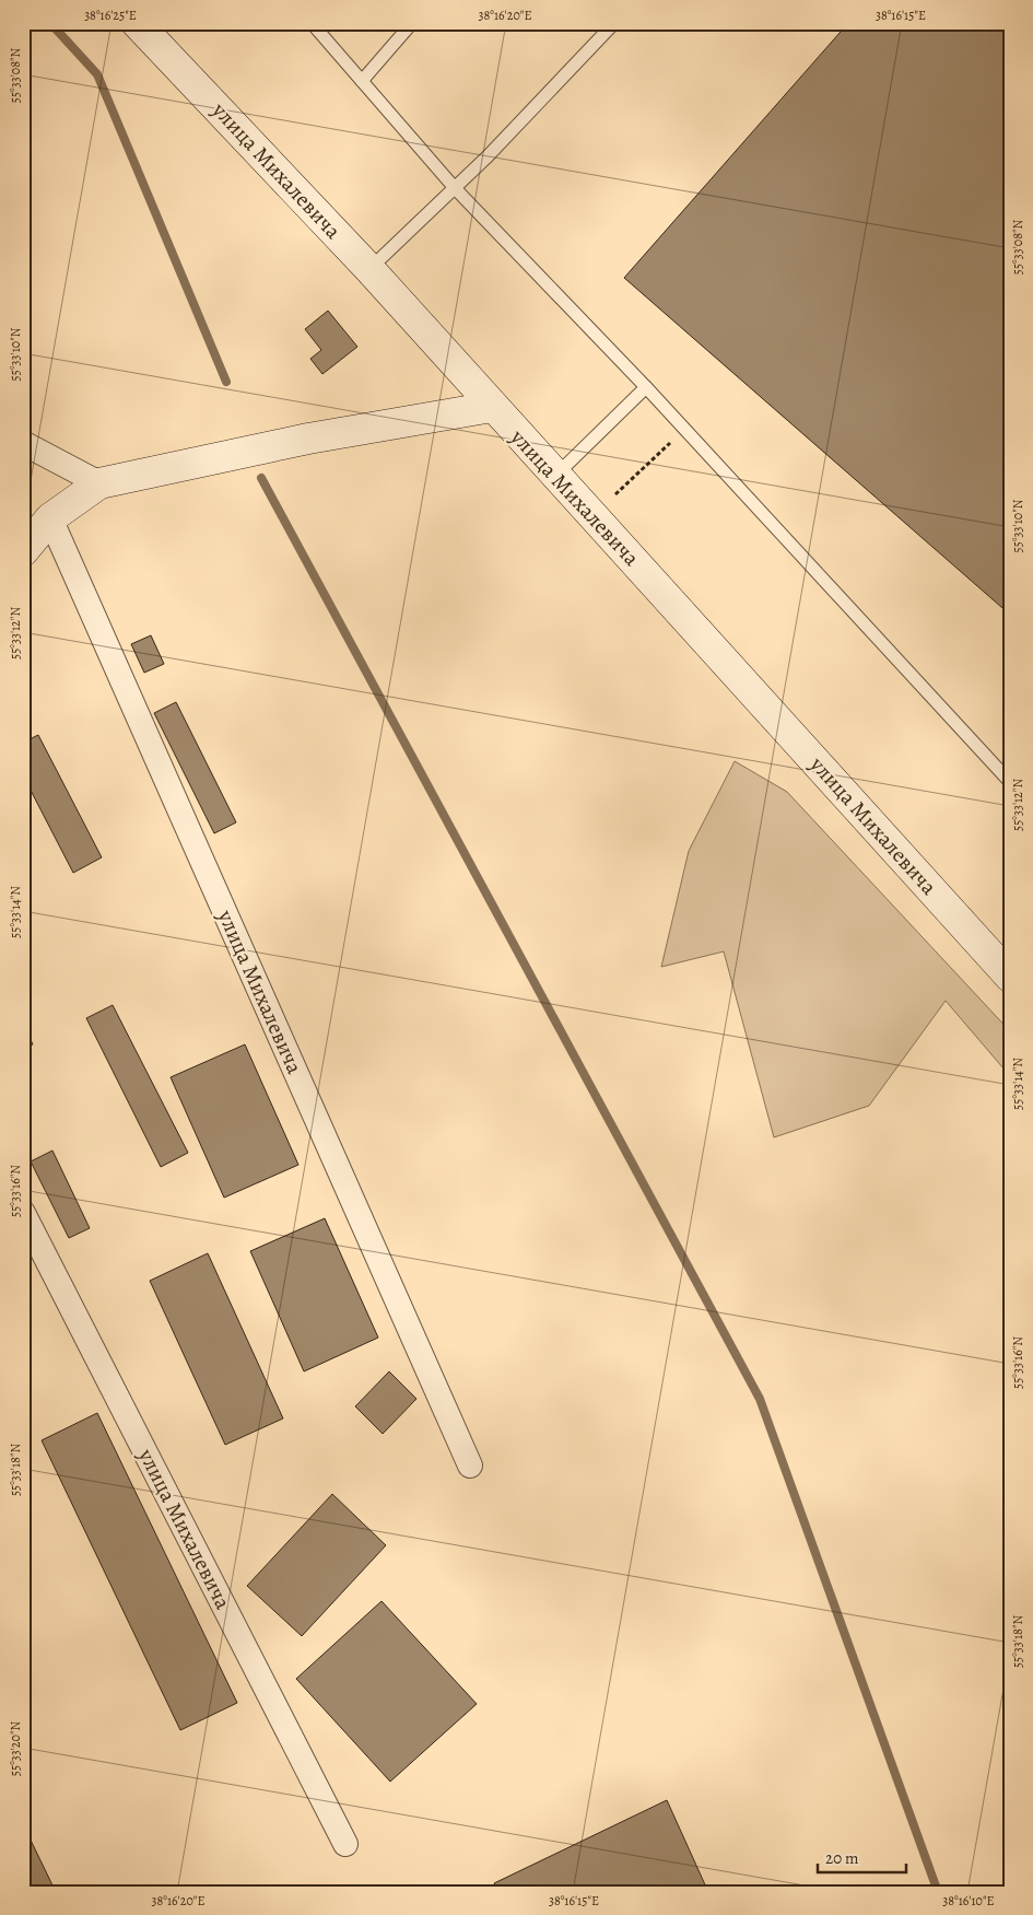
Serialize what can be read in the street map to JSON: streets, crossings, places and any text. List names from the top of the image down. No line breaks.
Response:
{"streets":{"street":["улица Михалевича"]},"scale_bar":"20 m","coordinates":["38°16'25\"E","38°16'20\"E","38°16'15\"E","55°33'08\"N","55°33'10\"N","55°33'12\"N","55°33'14\"N","55°33'16\"N","55°33'18\"N","55°33'20\"N","38°16'10\"E"]}
